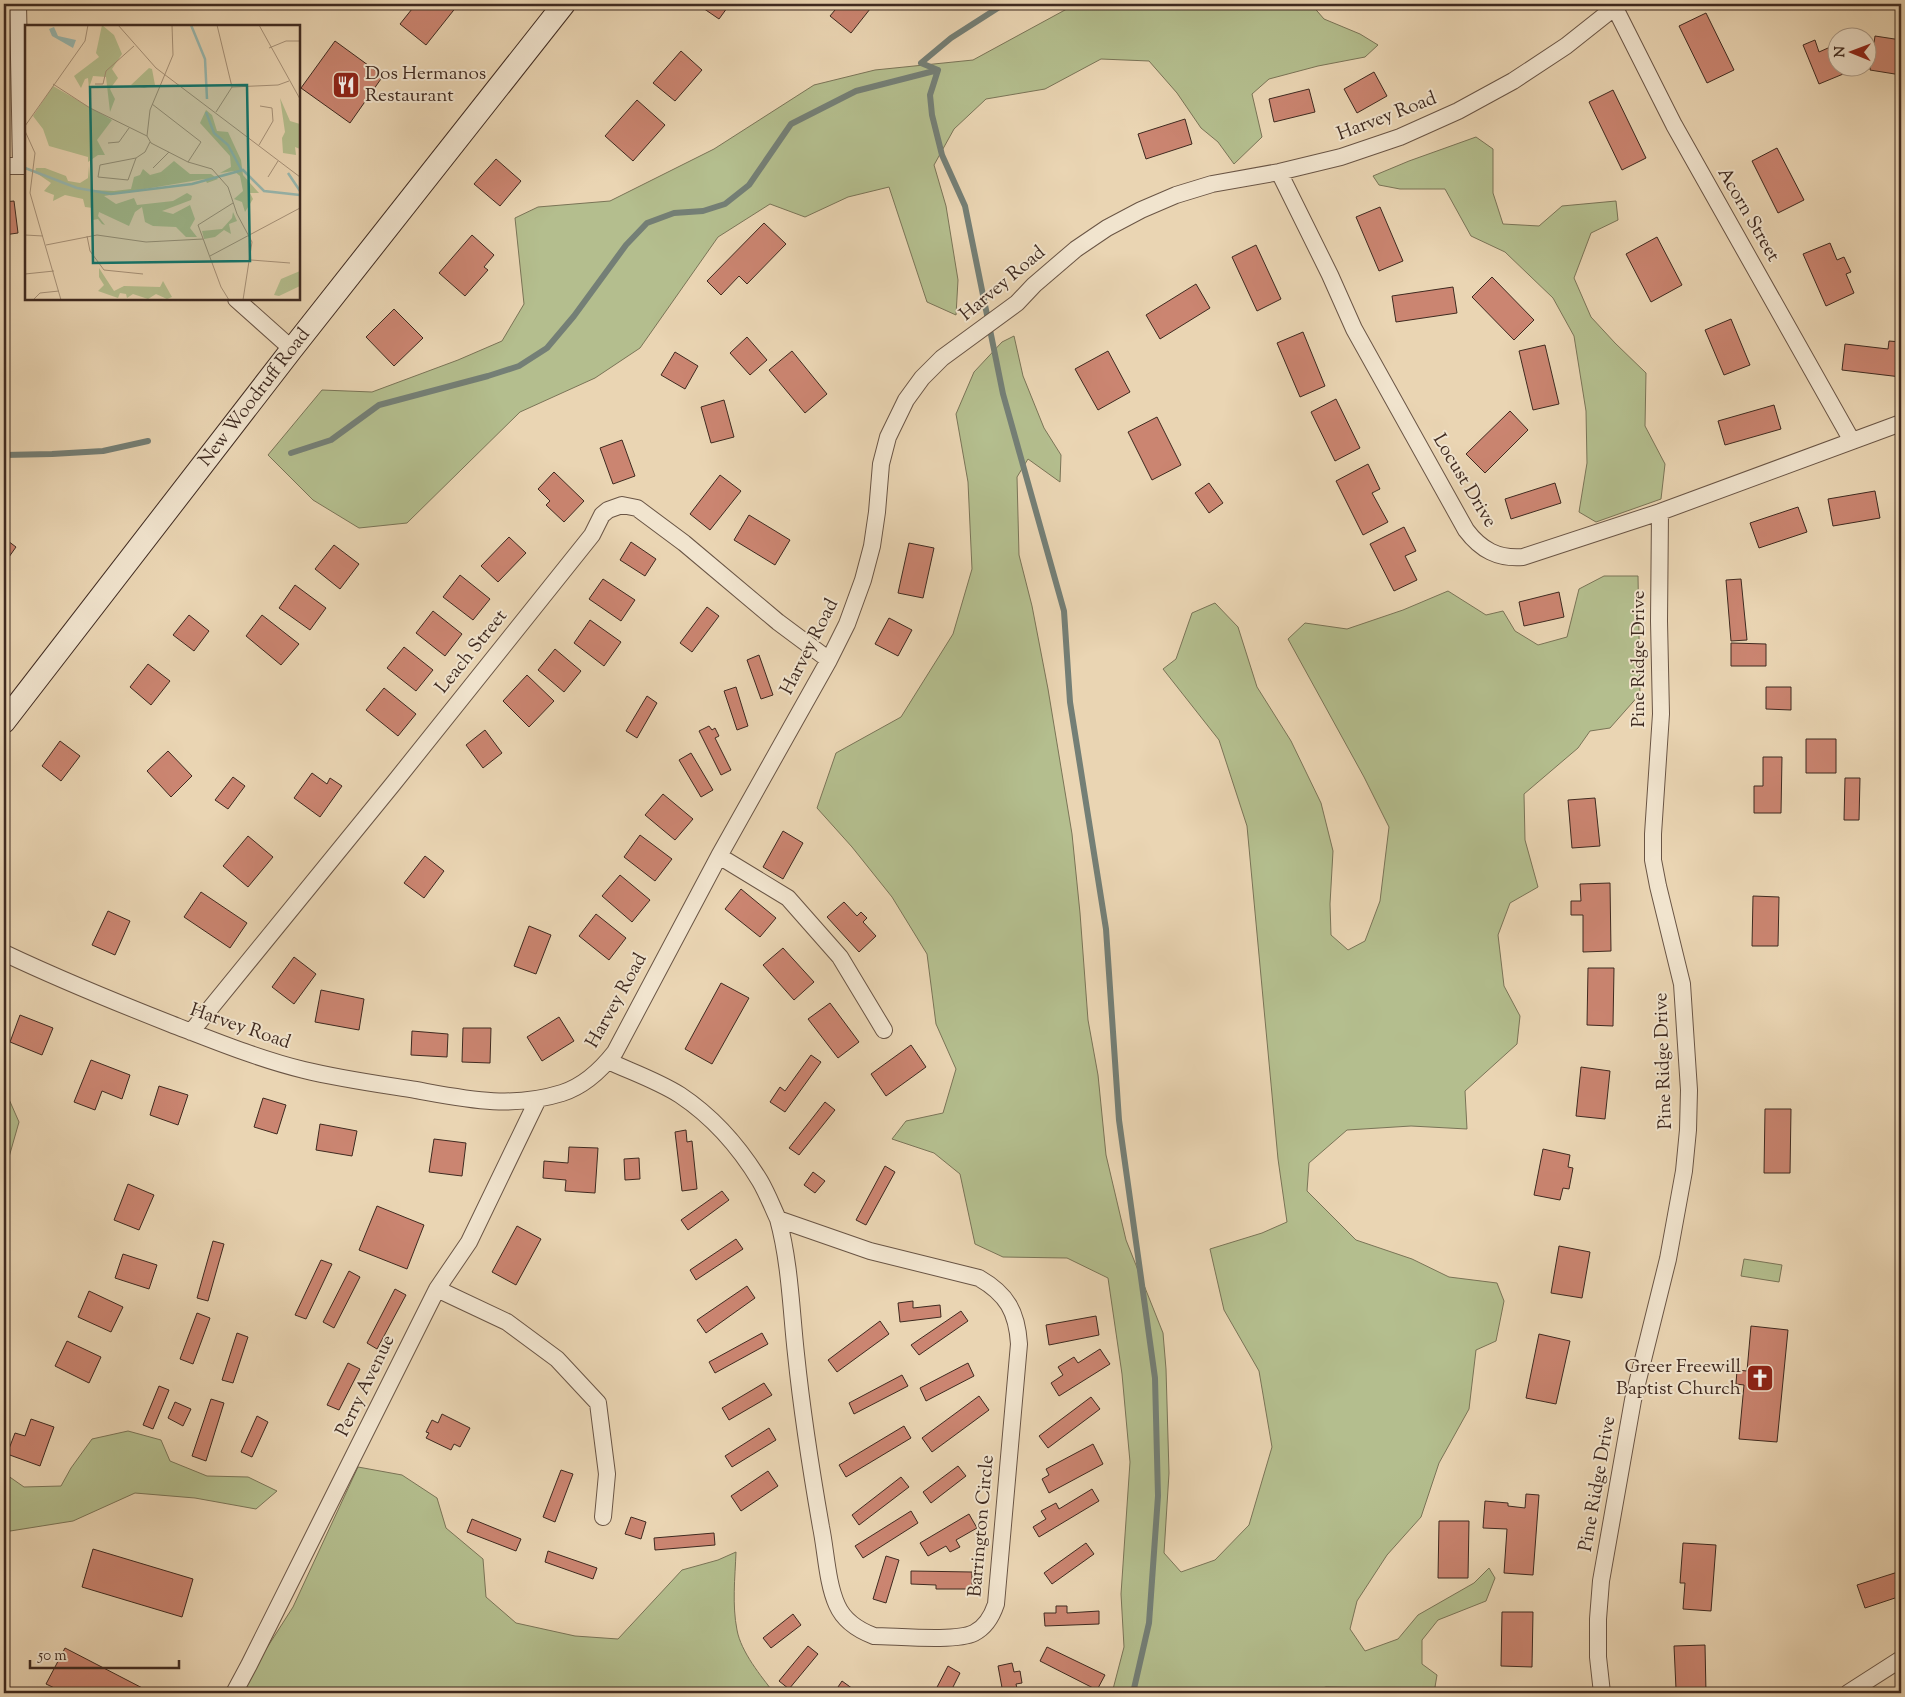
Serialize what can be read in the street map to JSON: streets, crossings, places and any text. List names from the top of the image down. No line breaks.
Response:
{"streets":{"main road":["New Woodruff Road"],"street":["Harvey Road","Acorn Street","Locust Drive","Leach Street","Pine Ridge Drive","Perry Avenue","Barrington Circle"]},"crossings":[["Harvey Road","Acorn Street"],["Harvey Road","Locust Drive"],["Harvey Road","Leach Street"],["Harvey Road","Perry Avenue"],["Harvey Road","Barrington Circle"],["Acorn Street","Locust Drive"],["Locust Drive","Pine Ridge Drive"]],"places":{"restaurant":["Dos Hermanos Restaurant"],"church":["Greer Freewill Baptist Church"]},"scale_bar":"50 m","north":"left"}
